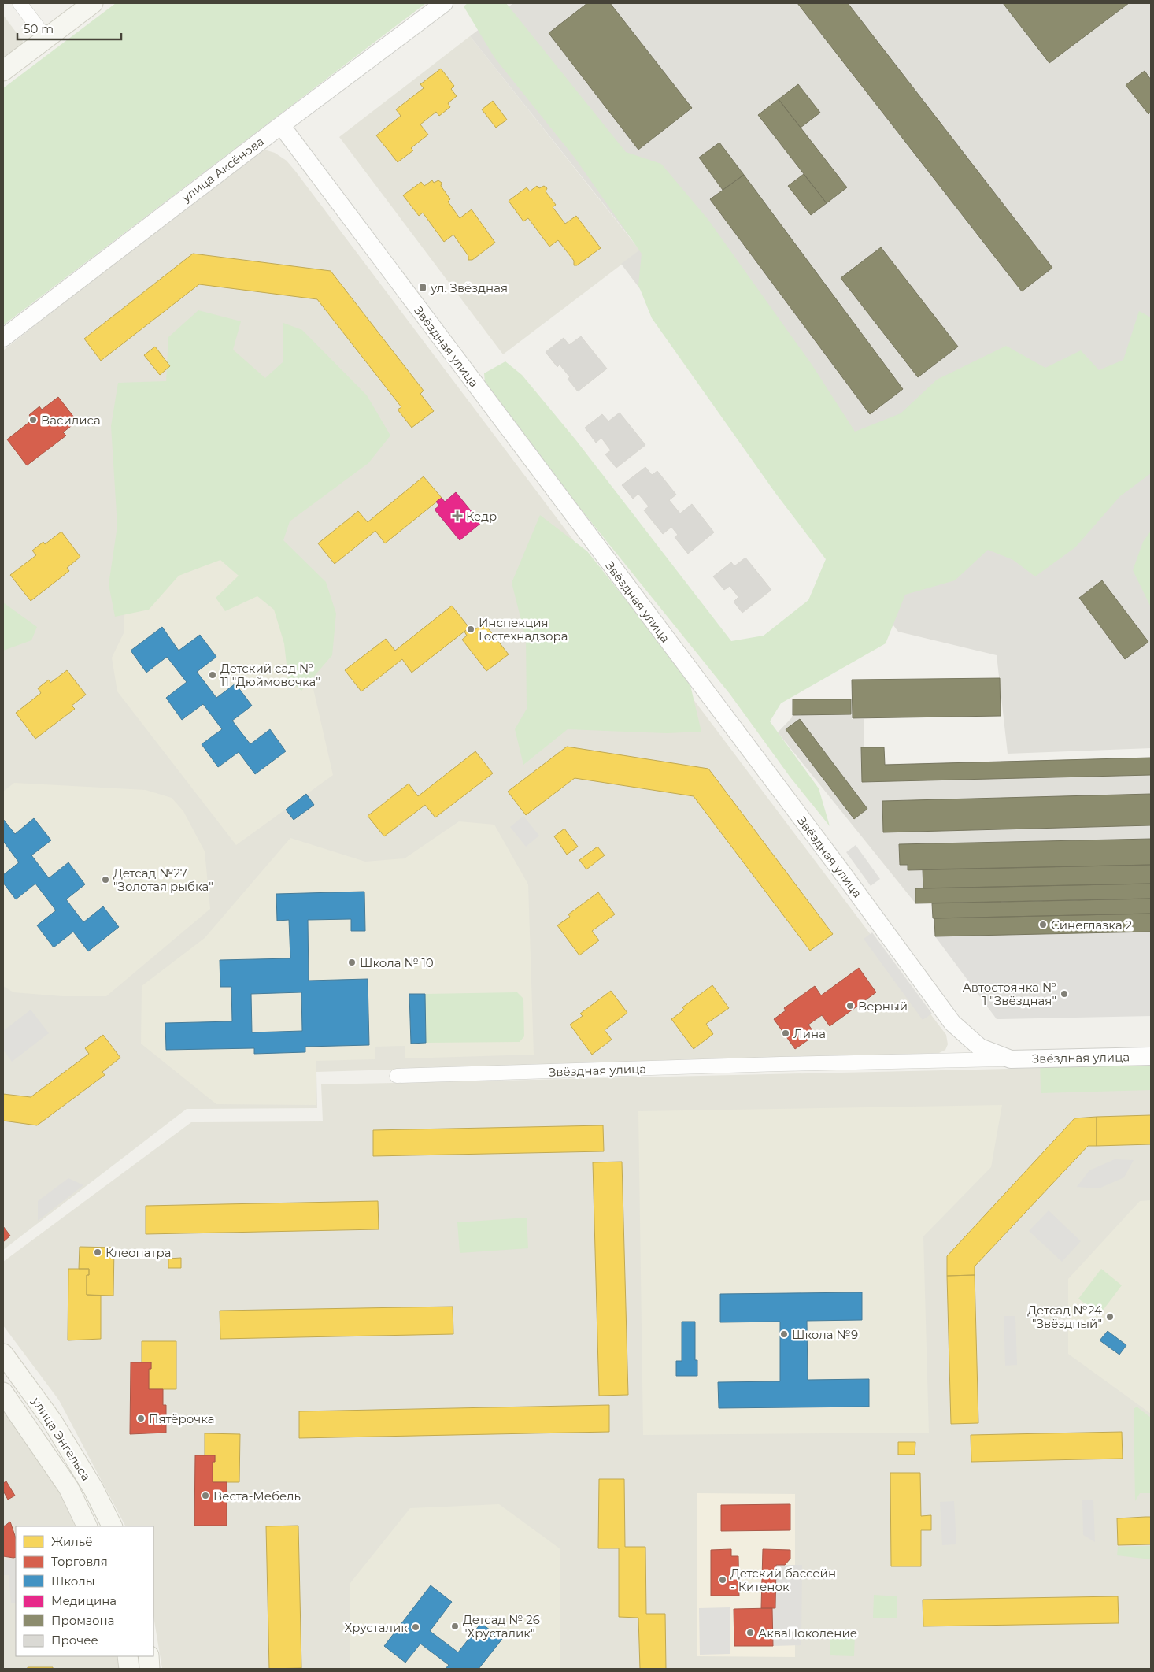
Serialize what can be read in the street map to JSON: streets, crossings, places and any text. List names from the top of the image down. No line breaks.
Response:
{"streets":{"main road":["улица Энгельса"],"street":["улица Аксёнова","Звёздная улица"]},"crossings":[["улица Аксёнова","Звёздная улица"]],"places":{"transit":["ул. Звёздная"],"other":["Василиса","Инспекция Гостехнадзора","Детский сад № 11 \"Дюймовочка\"","Детсад №27 \"Золотая рыбка\"","Синеглазка 2","Школа № 10","Автостоянка № 1 \"Звёздная\"","Верный","Лина","Клеопатра","Детсад №24 \"Звёздный\"","Школа №9","Пятёрочка","Веста-Мебель","Детский бассейн - Китенок","Детсад № 26 \"Хрусталик\"","Хрусталик","АкваПоколение"],"health":["Кедр"]},"legend":["Жильё","Торговля","Школы","Медицина","Промзона","Прочее"],"scale_bar":"50 m"}
